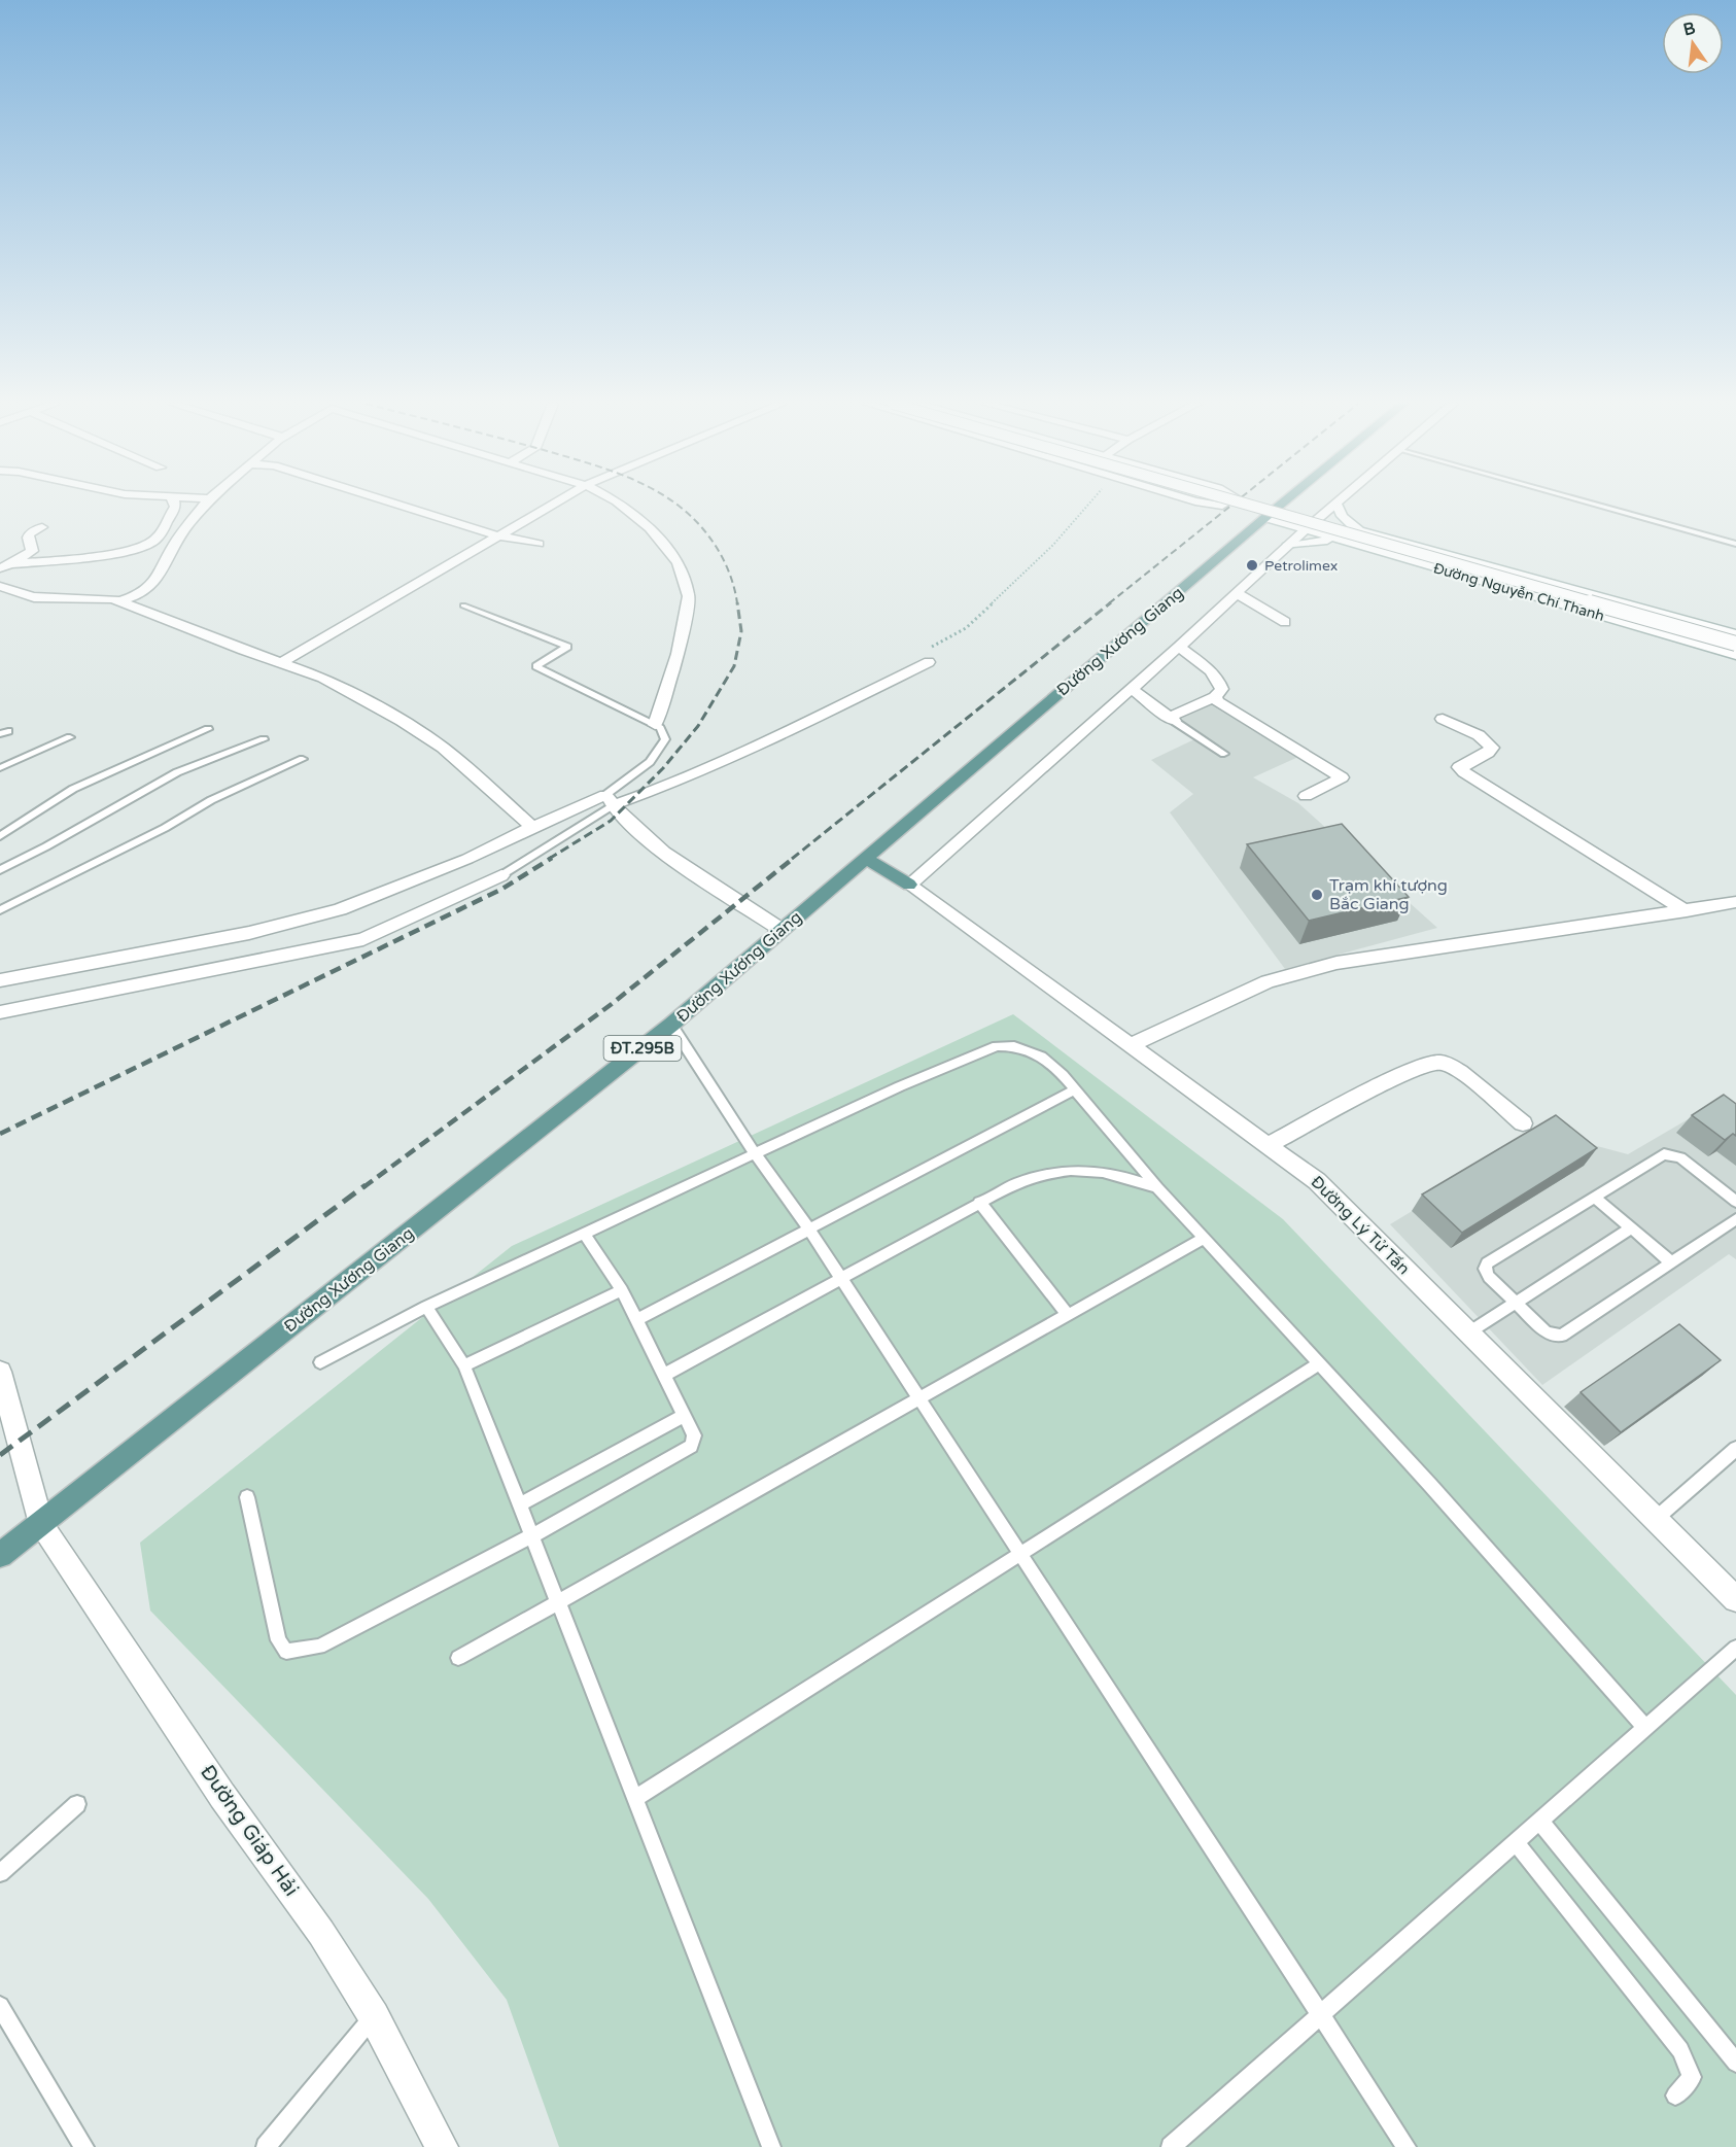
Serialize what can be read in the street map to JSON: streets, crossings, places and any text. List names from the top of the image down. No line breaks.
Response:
{"streets":{"main road":["Đường Xương Giang","ĐT.295B"],"street":["Đường Nguyễn Chí Thanh","Đường Lý Tử Tấn","Đường Giáp Hải"]},"crossings":[["Đường Nguyễn Chí Thanh","Đường Xương Giang"],["Đường Xương Giang","Đường Giáp Hải"]],"places":["Petrolimex","Trạm khí tượng Bắc Giang"],"north":"top"}
